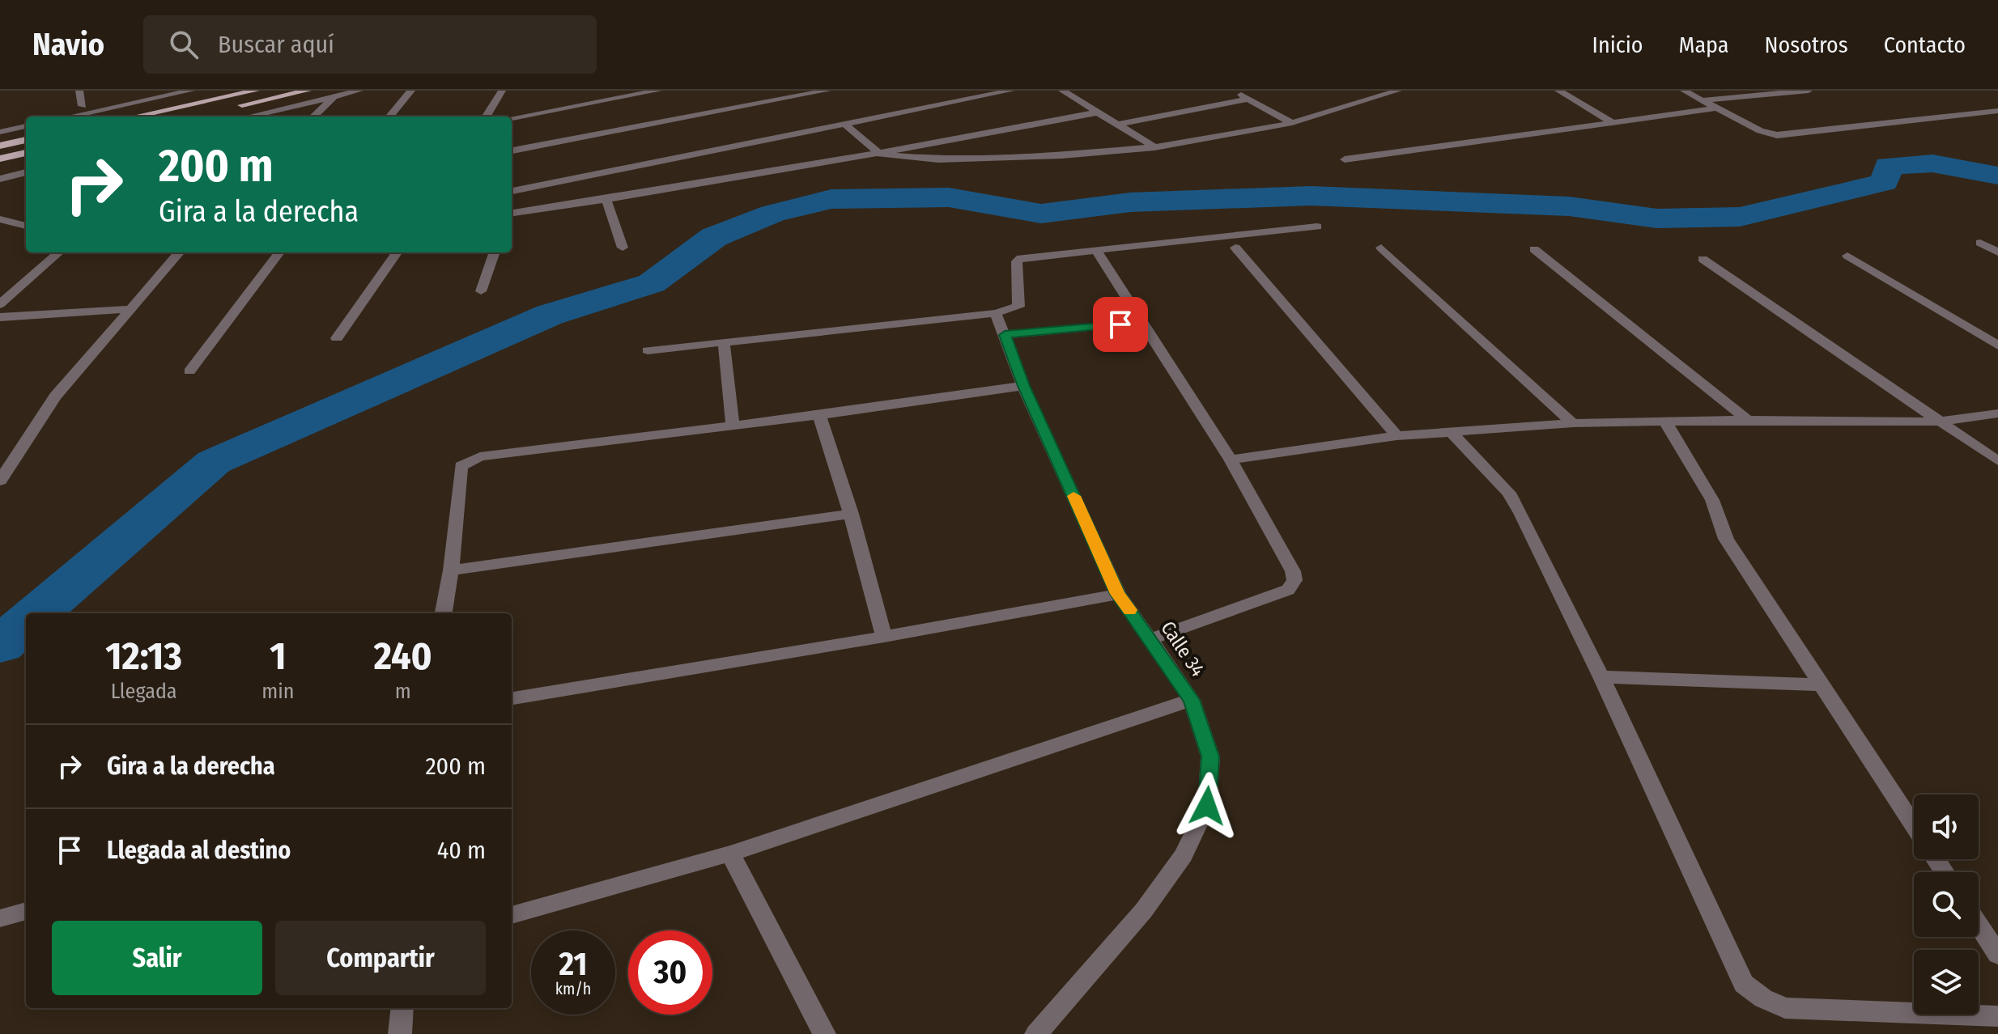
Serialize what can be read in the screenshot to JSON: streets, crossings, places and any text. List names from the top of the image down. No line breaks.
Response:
{"streets":{"street":["Calle 34"]},"page":{"header":"Navio","search":"Buscar aquí","nav":["Inicio","Mapa","Nosotros","Contacto"],"turn":["200 m","Gira a la derecha"],"eta":["12:13","Llegada","1","min","240","m"],"list":[{"name":"Gira a la derecha","value":"200 m"},{"name":"Llegada al destino","value":"40 m"}],"buttons":["Salir","Compartir"],"speed":"21 km/h","limit":"30"}}
